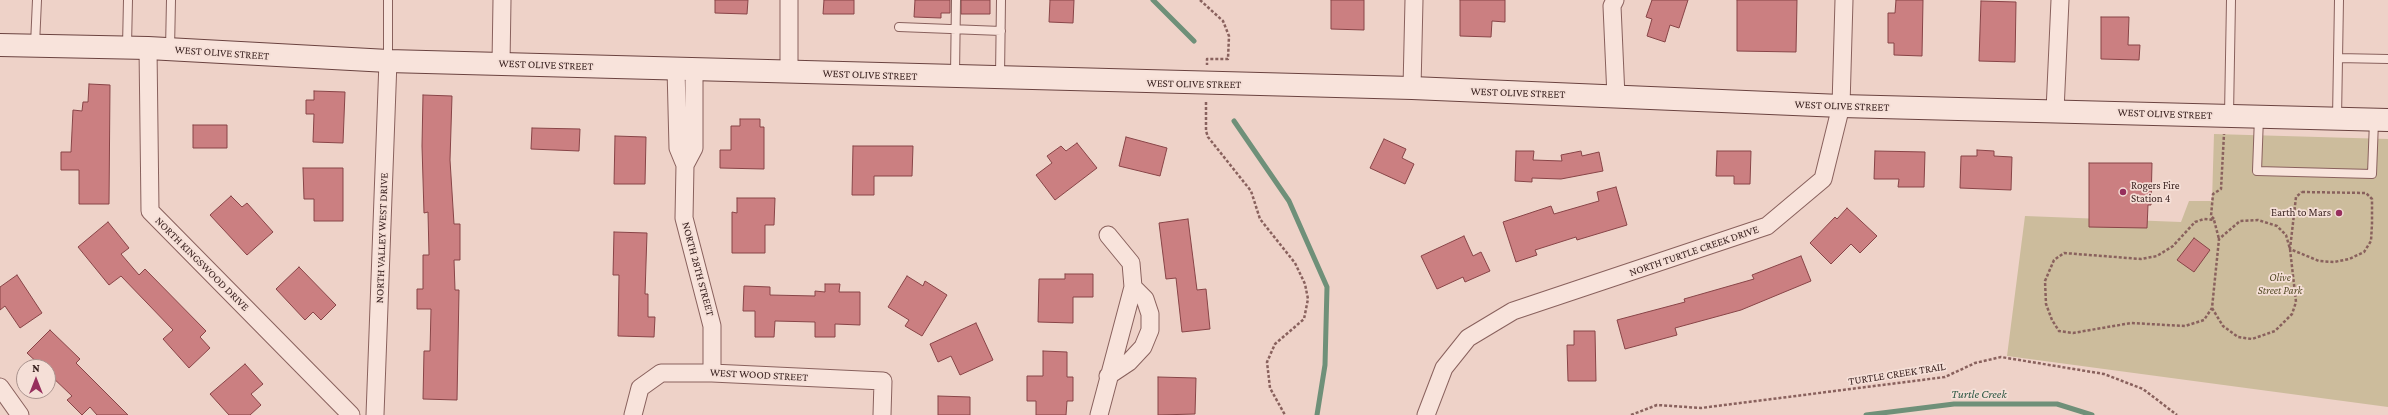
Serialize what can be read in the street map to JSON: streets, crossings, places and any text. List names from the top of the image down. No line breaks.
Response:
{"streets":{"main road":["WEST OLIVE STREET"],"street":["NORTH VALLEY WEST DRIVE","NORTH TURTLE CREEK DRIVE","NORTH KINGSWOOD DRIVE","NORTH 28TH STREET","WEST WOOD STREET"],"path":["TURTLE CREEK TRAIL"]},"crossings":[["WEST OLIVE STREET","NORTH VALLEY WEST DRIVE"],["WEST OLIVE STREET","NORTH TURTLE CREEK DRIVE"],["WEST OLIVE STREET","NORTH KINGSWOOD DRIVE"],["WEST OLIVE STREET","NORTH 28TH STREET"],["NORTH 28TH STREET","WEST WOOD STREET"]],"water":["Turtle Creek"],"parks":["Olive Street Park"],"places":["Rogers Fire Station 4","Earth to Mars"],"north":"top"}
